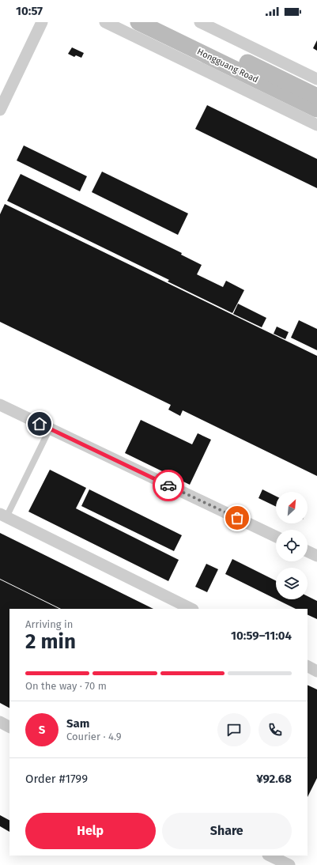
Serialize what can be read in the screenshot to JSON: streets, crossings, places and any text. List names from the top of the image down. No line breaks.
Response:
{"streets":{"main road":["Hongguang Road"]},"north":"top right","page":{"status":"10:57","heading":["2 min","Arriving in","10:59–11:04"],"panel":["Sam","Courier · 4.9","Order #1799","¥92.68"],"bar":"On the way · 70 m","round":"S","buttons":["Help","Share"]}}
